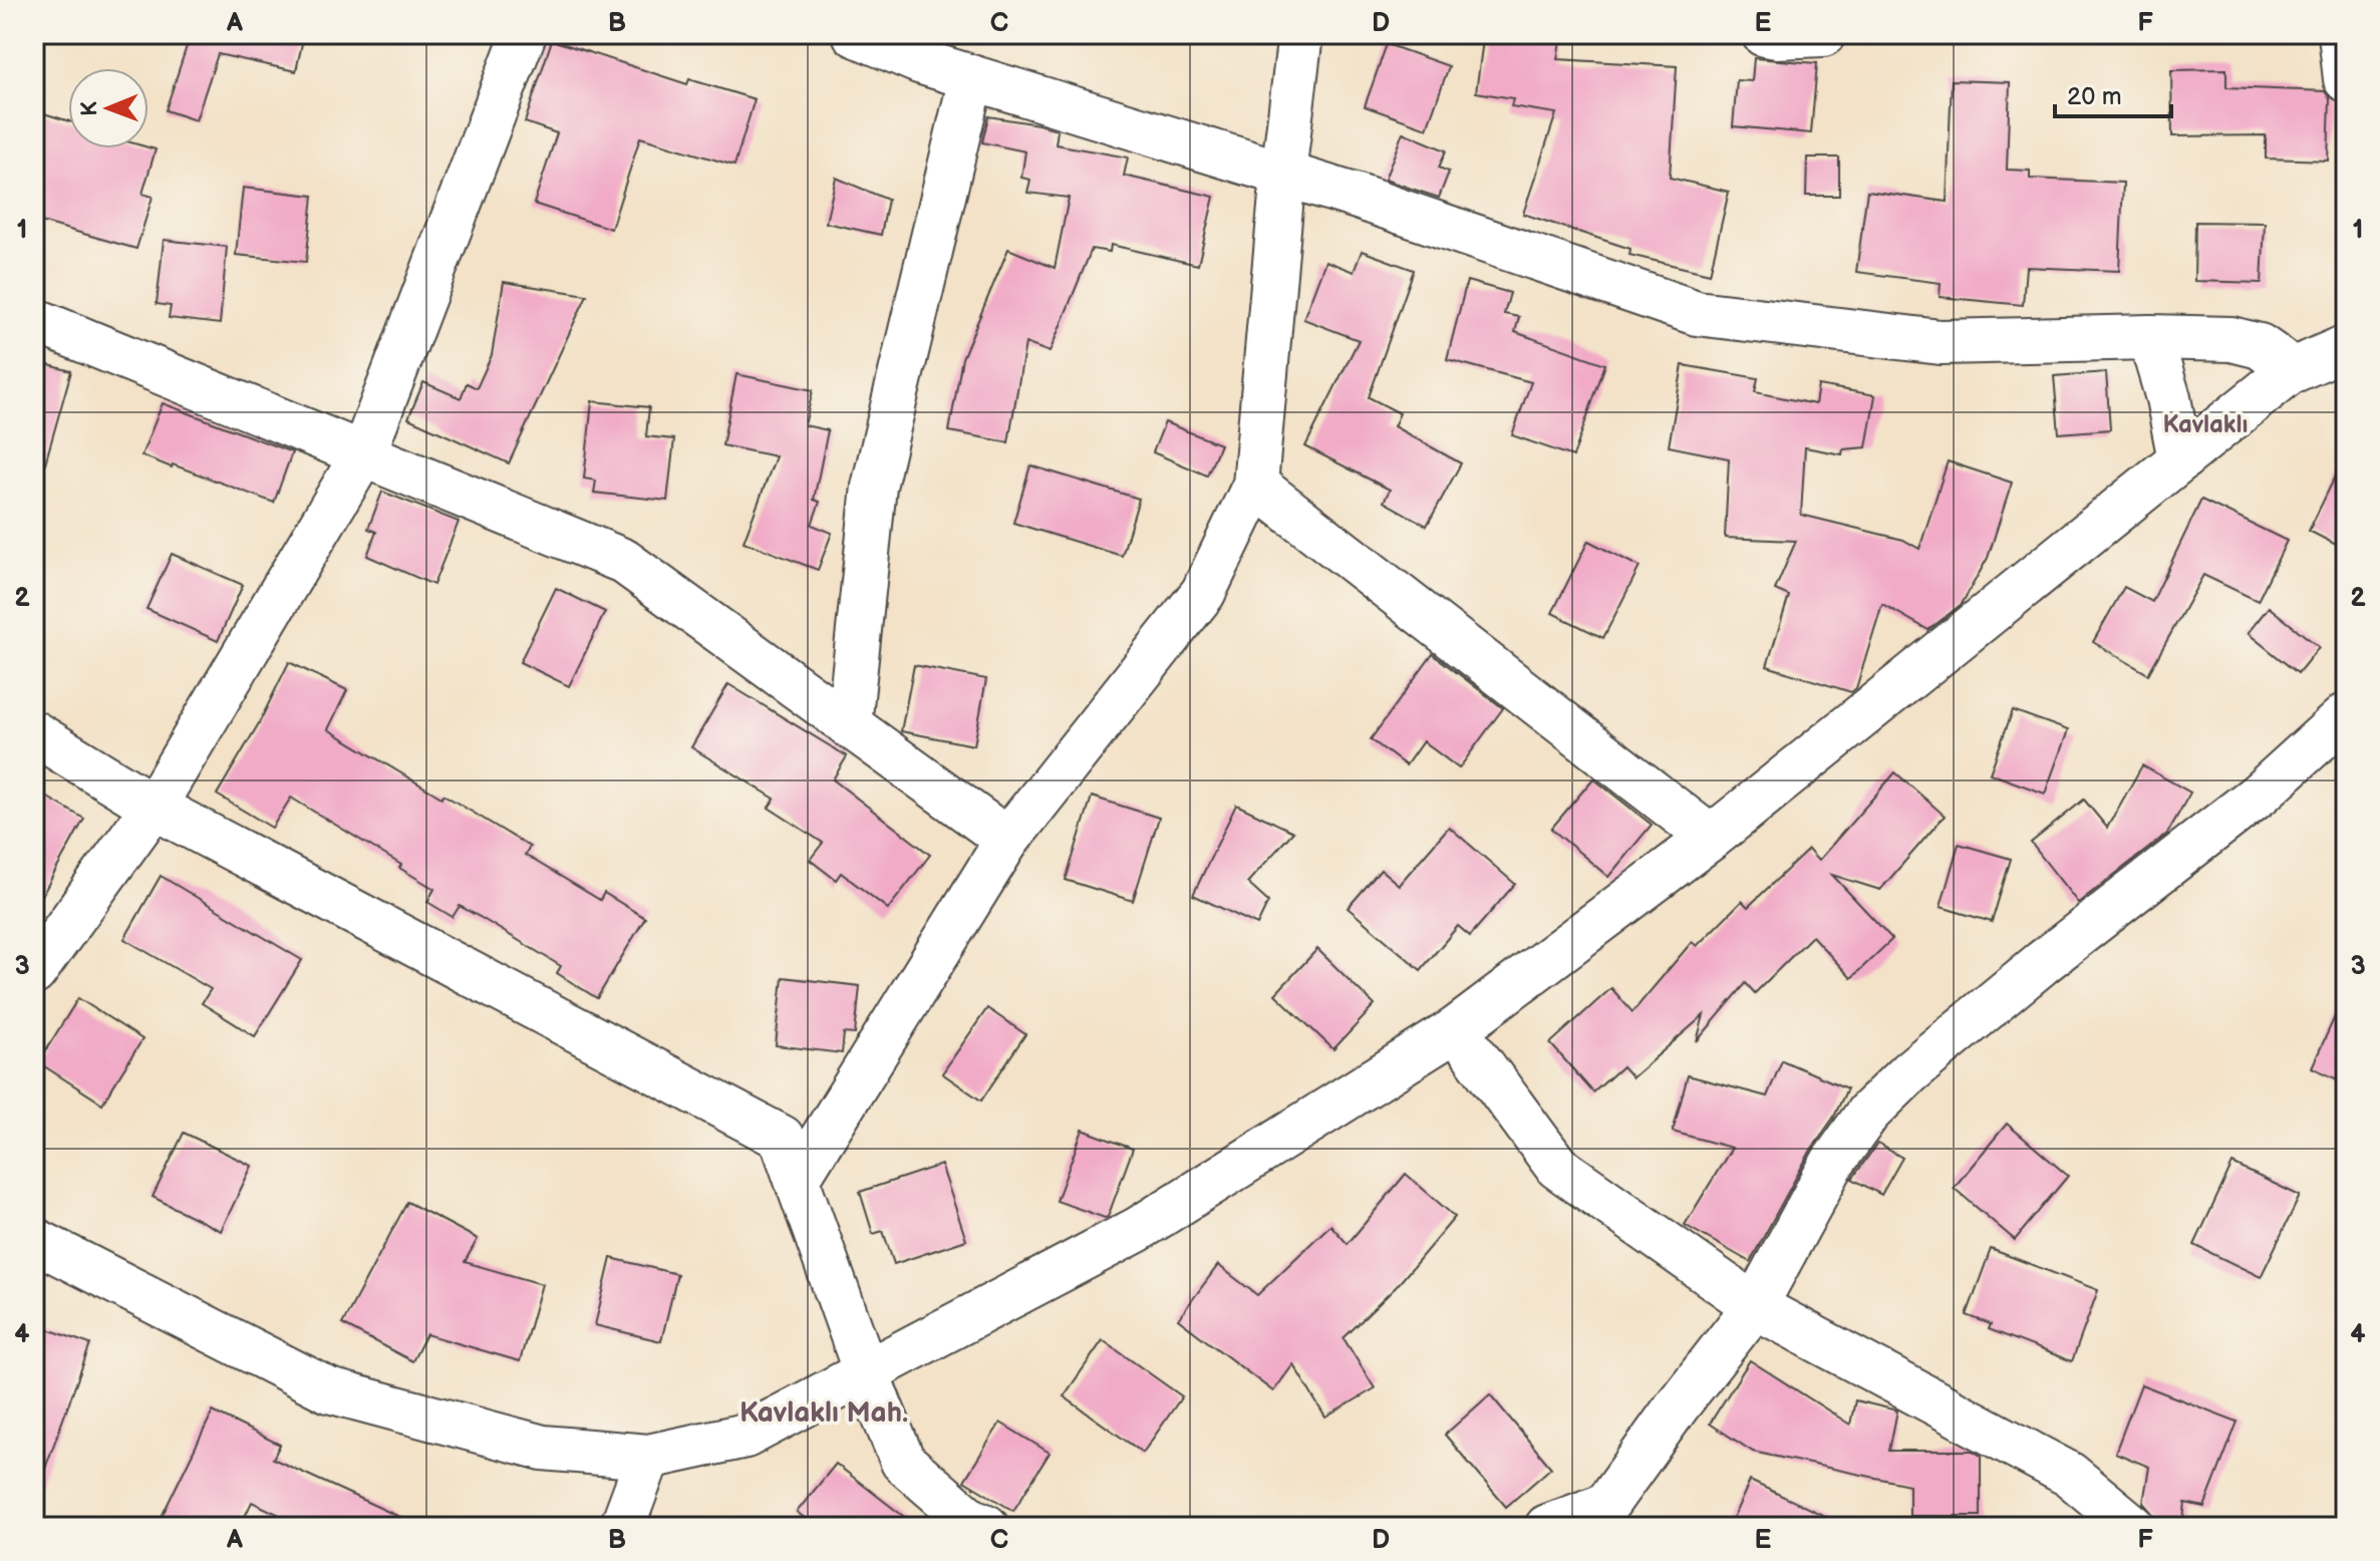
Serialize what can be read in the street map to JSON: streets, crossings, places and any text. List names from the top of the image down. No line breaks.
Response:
{"districts":["Kavlaklı","Kavlaklı Mah."],"scale_bar":"20 m","north":"left","grid":{"columns":["A","B","C","D","E","F"],"rows":["1","2","3","4"]}}
